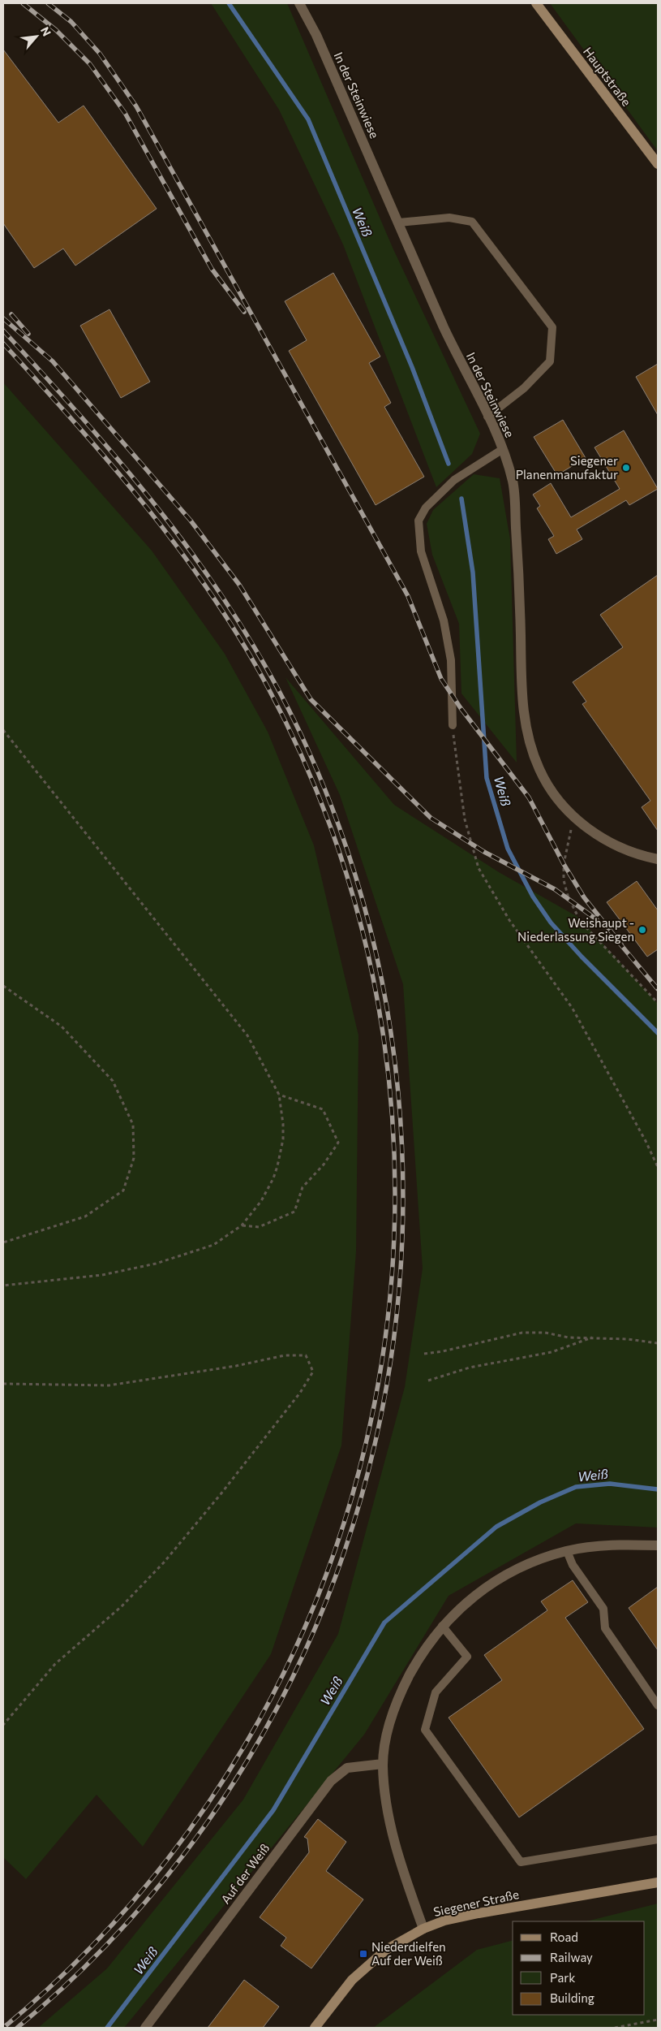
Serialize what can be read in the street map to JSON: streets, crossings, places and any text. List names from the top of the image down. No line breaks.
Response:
{"streets":{"main road":["Hauptstraße","Siegener Straße"],"street":["In der Steinwiese","Auf der Weiß"]},"water":["Weiß"],"places":{"other":["Siegener Planenmanufaktur","Weishaupt - Niederlassung Siegen"],"transit":["Niederdielfen Auf der Weiß"]},"legend":["Road","Railway","Park","Building"],"north":"top right"}
